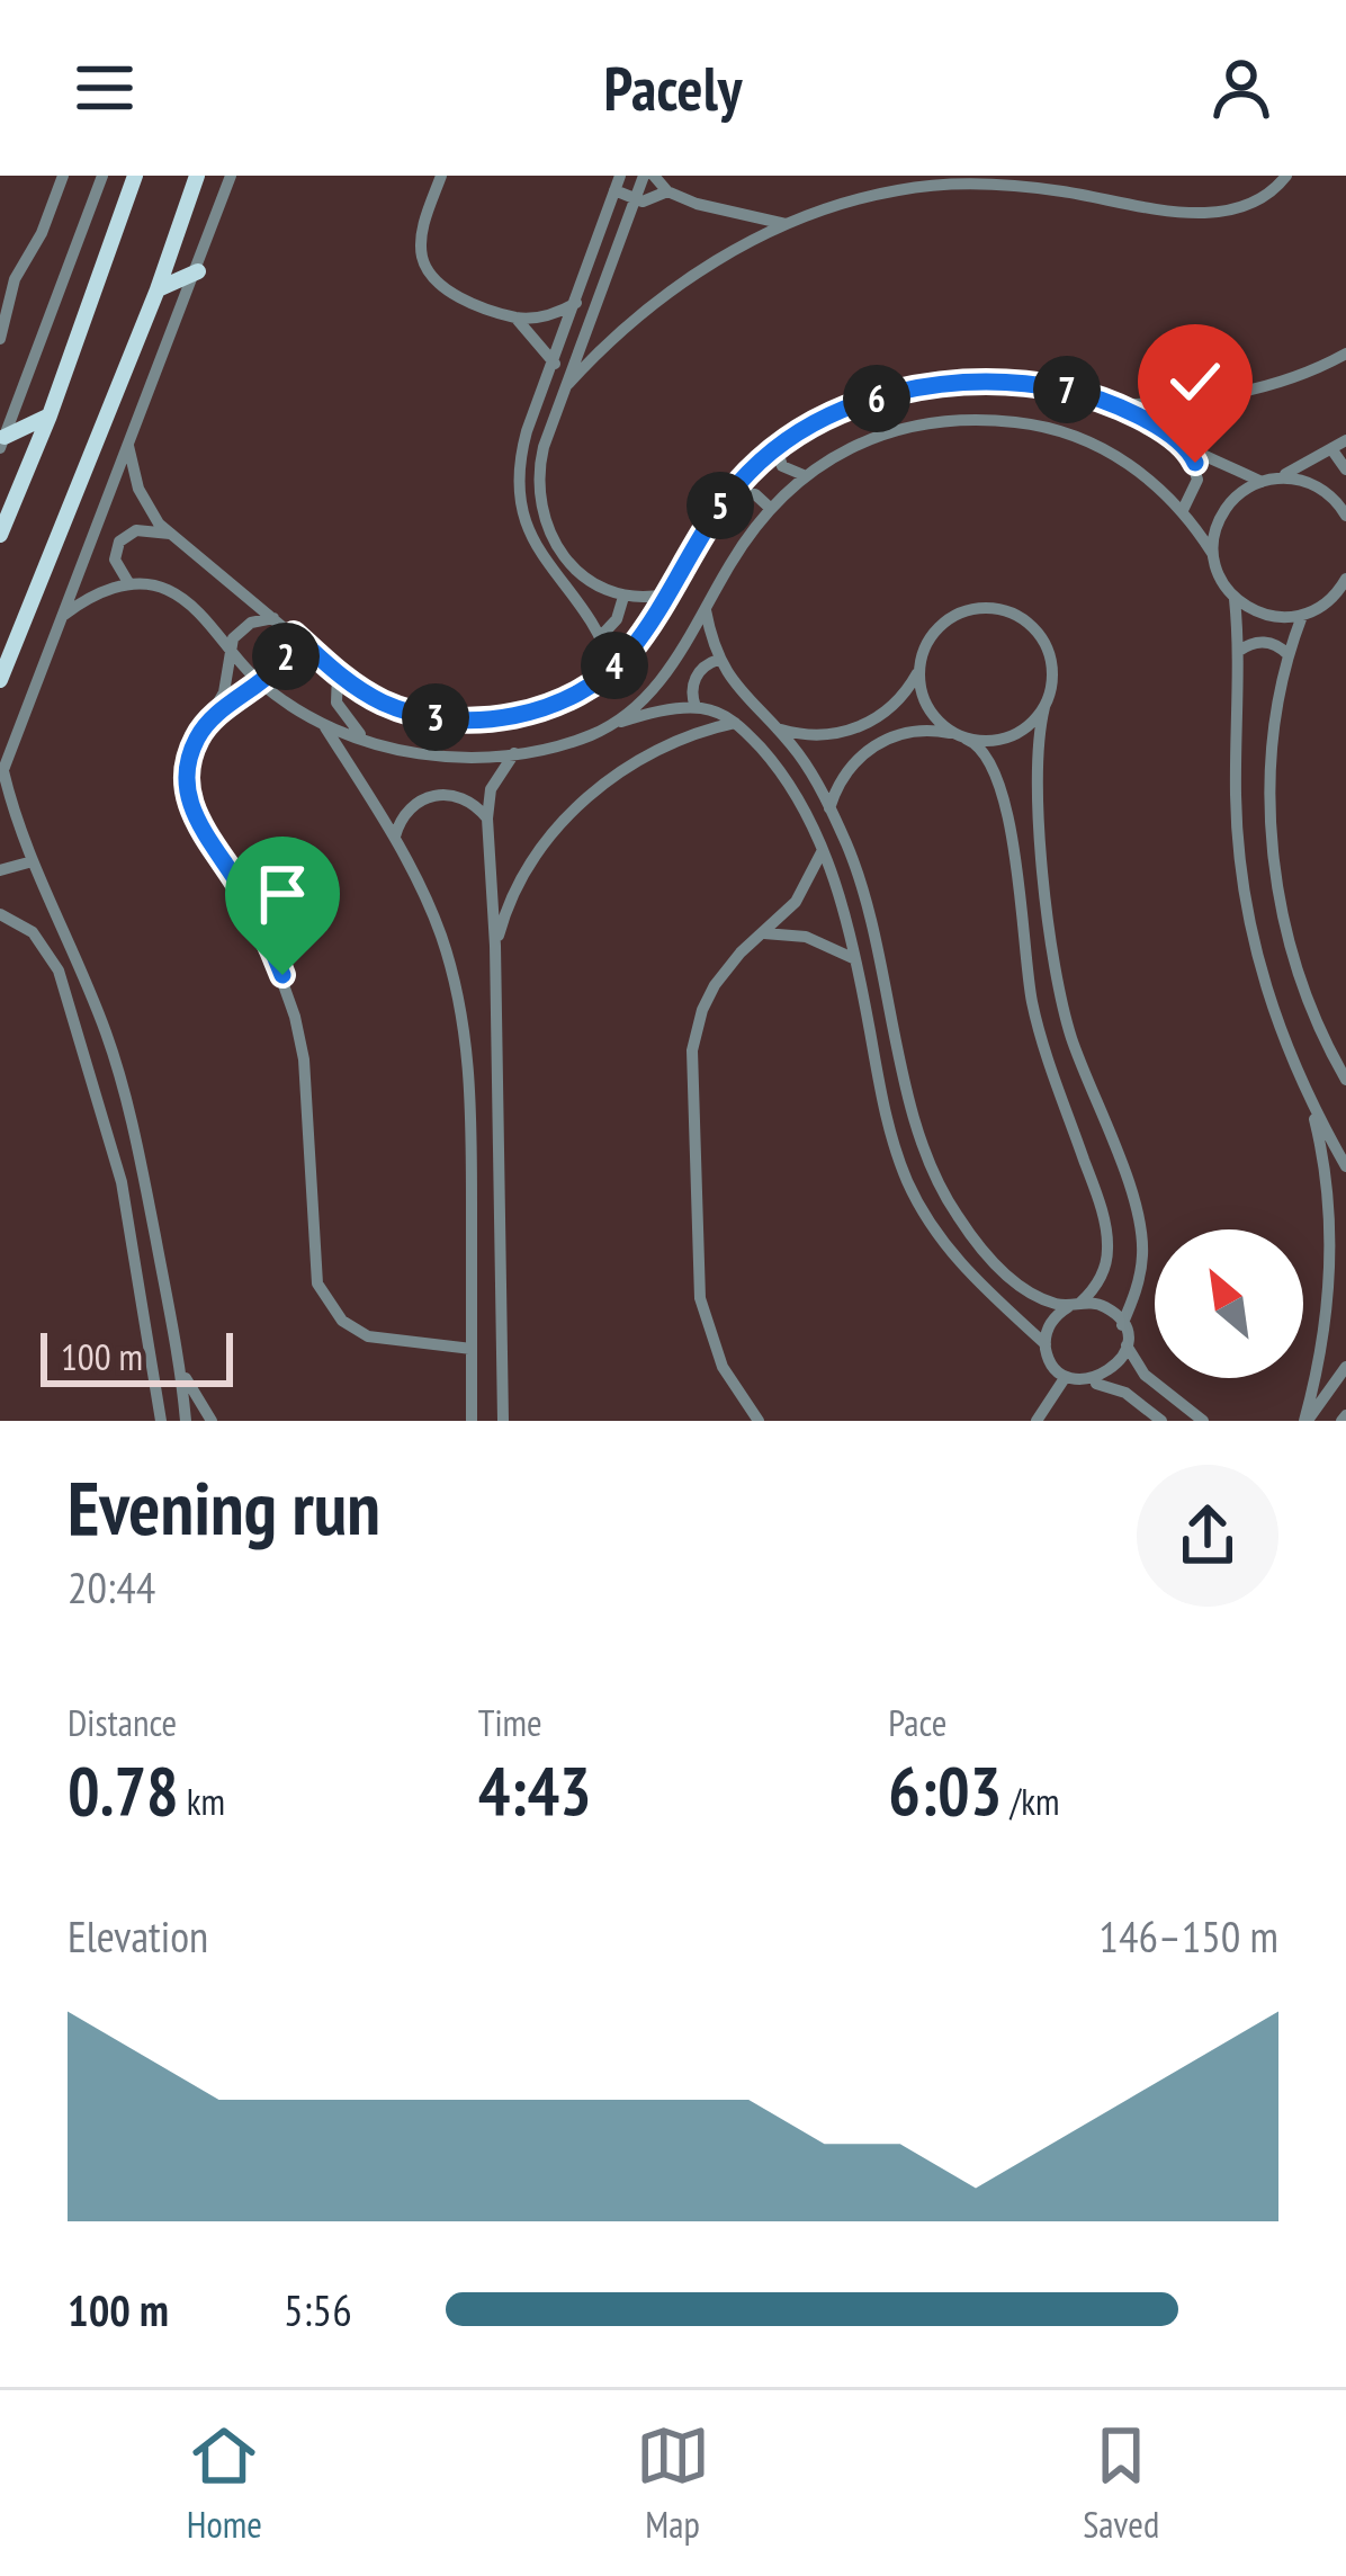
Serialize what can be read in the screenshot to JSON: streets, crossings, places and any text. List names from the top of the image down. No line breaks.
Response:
{"scale_bar":"100 m","north":"top left","page":{"header":"Pacely","pins":["7","6","5","2","4","3"],"scale":"100 m","heading":["Evening run","20:44"],"stats":[["Distance","0.78 km"],["Time","4:43"],["Pace","6:03 /km"]],"chart":["Elevation","146–150 m"],"list":[{"name":"100 m","note":"5:56"}],"tabs":["Home","Map","Saved"]}}
